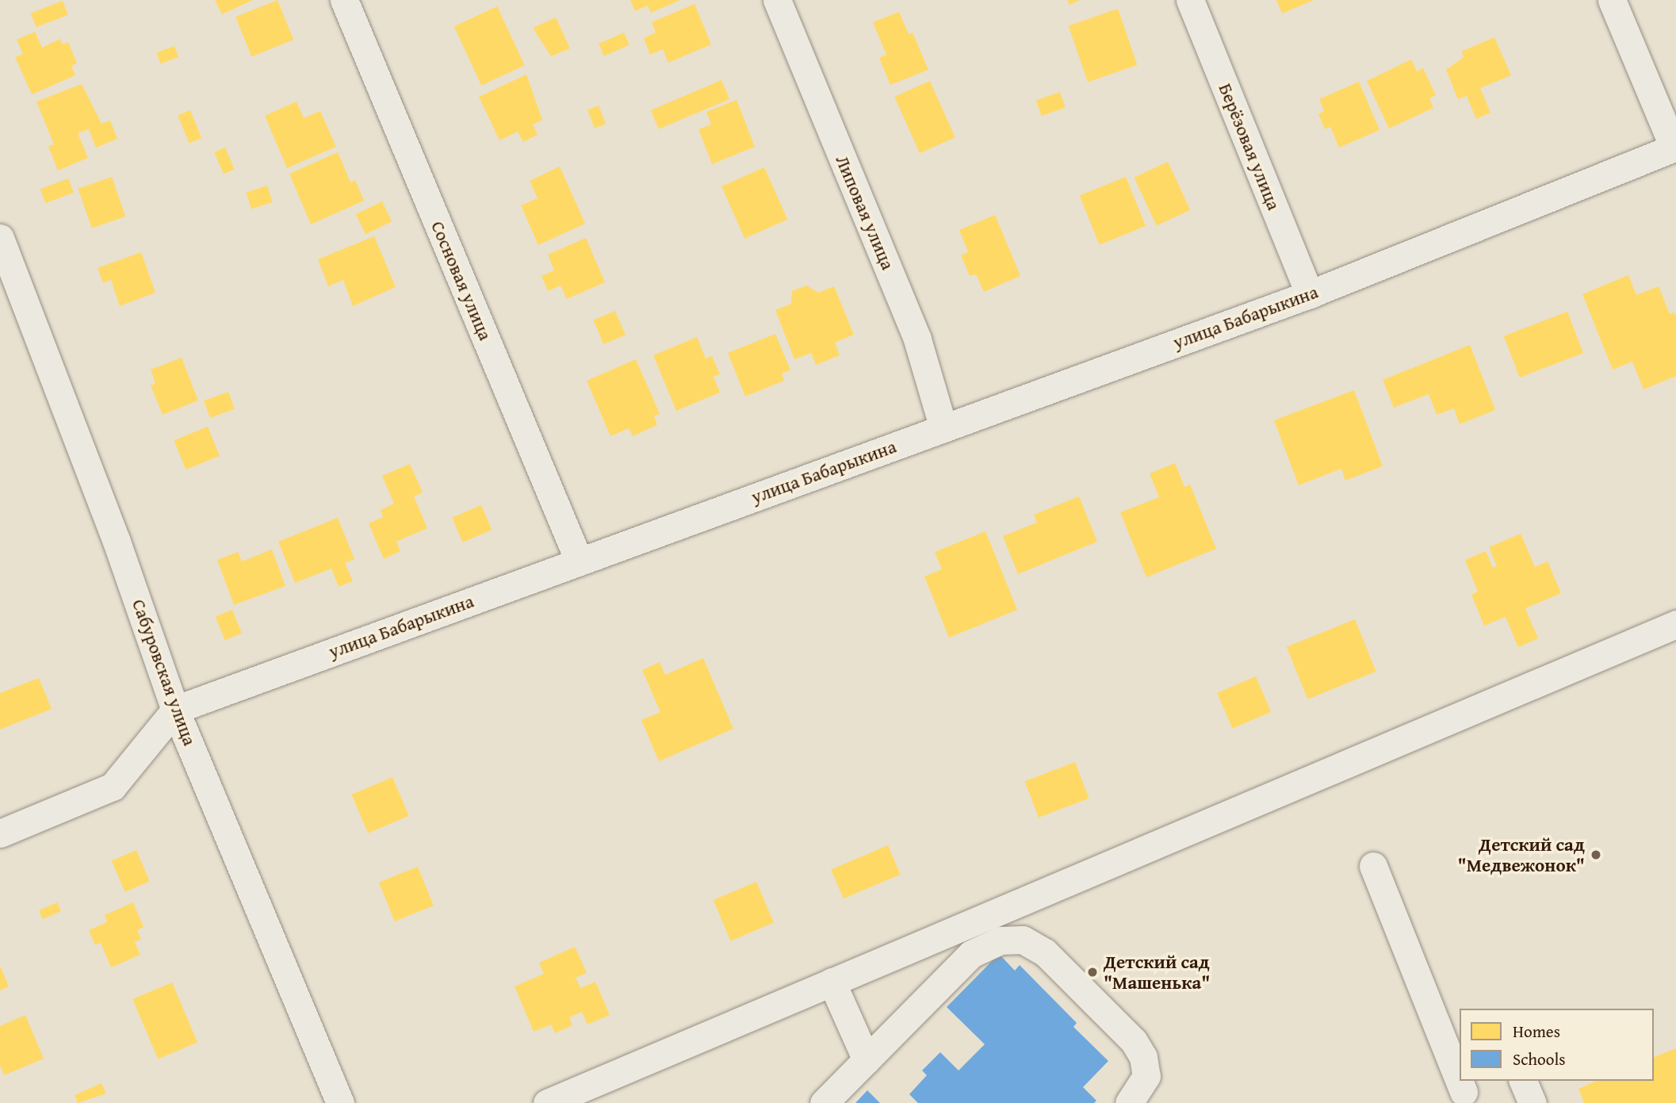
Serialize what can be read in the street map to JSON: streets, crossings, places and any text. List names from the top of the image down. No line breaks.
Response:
{"streets":{"street":["Берёзовая улица","Липовая улица","Сосновая улица","улица Бабарыкина","Сабуровская улица"]},"crossings":[["Берёзовая улица","улица Бабарыкина"],["Липовая улица","улица Бабарыкина"],["Сосновая улица","улица Бабарыкина"],["улица Бабарыкина","Сабуровская улица"]],"places":["Детский сад \"Медвежонок\"","Детский сад \"Машенька\""],"legend":["Homes","Schools"]}
